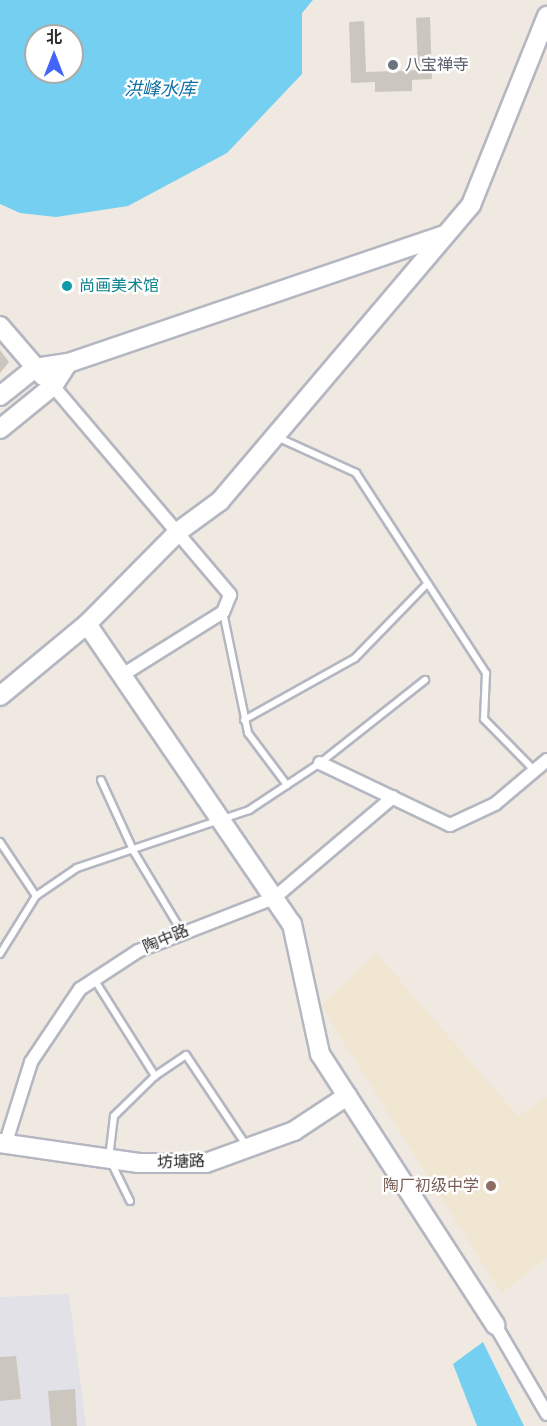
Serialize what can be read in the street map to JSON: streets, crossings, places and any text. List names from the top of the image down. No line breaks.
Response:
{"streets":{"street":["陶中路","坊塘路"]},"crossings":[["陶中路","坊塘路"]],"water":["洪峰水库"],"places":["八宝禅寺","尚画美术馆","陶厂初级中学"],"north":"top"}
